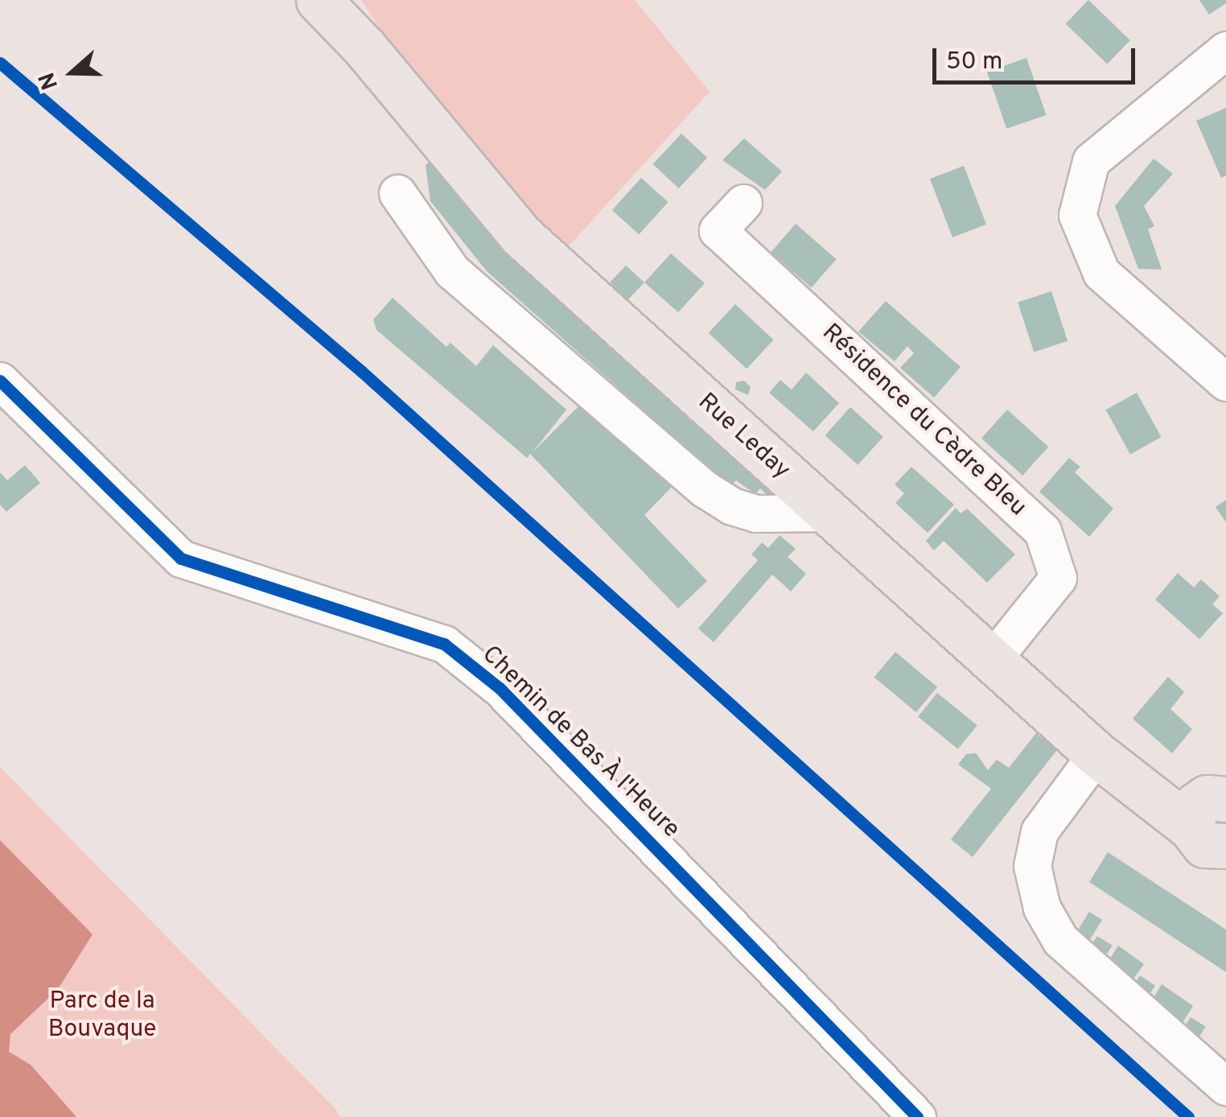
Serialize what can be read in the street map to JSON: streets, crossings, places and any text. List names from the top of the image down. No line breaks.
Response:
{"streets":{"main road":["Rue Leday"],"street":["Résidence du Cèdre Bleu","Chemin de Bas À l'Heure"]},"crossings":[["Résidence du Cèdre Bleu","Rue Leday"]],"parks":["Parc de la Bouvaque"],"scale_bar":"50 m","north":"left"}
